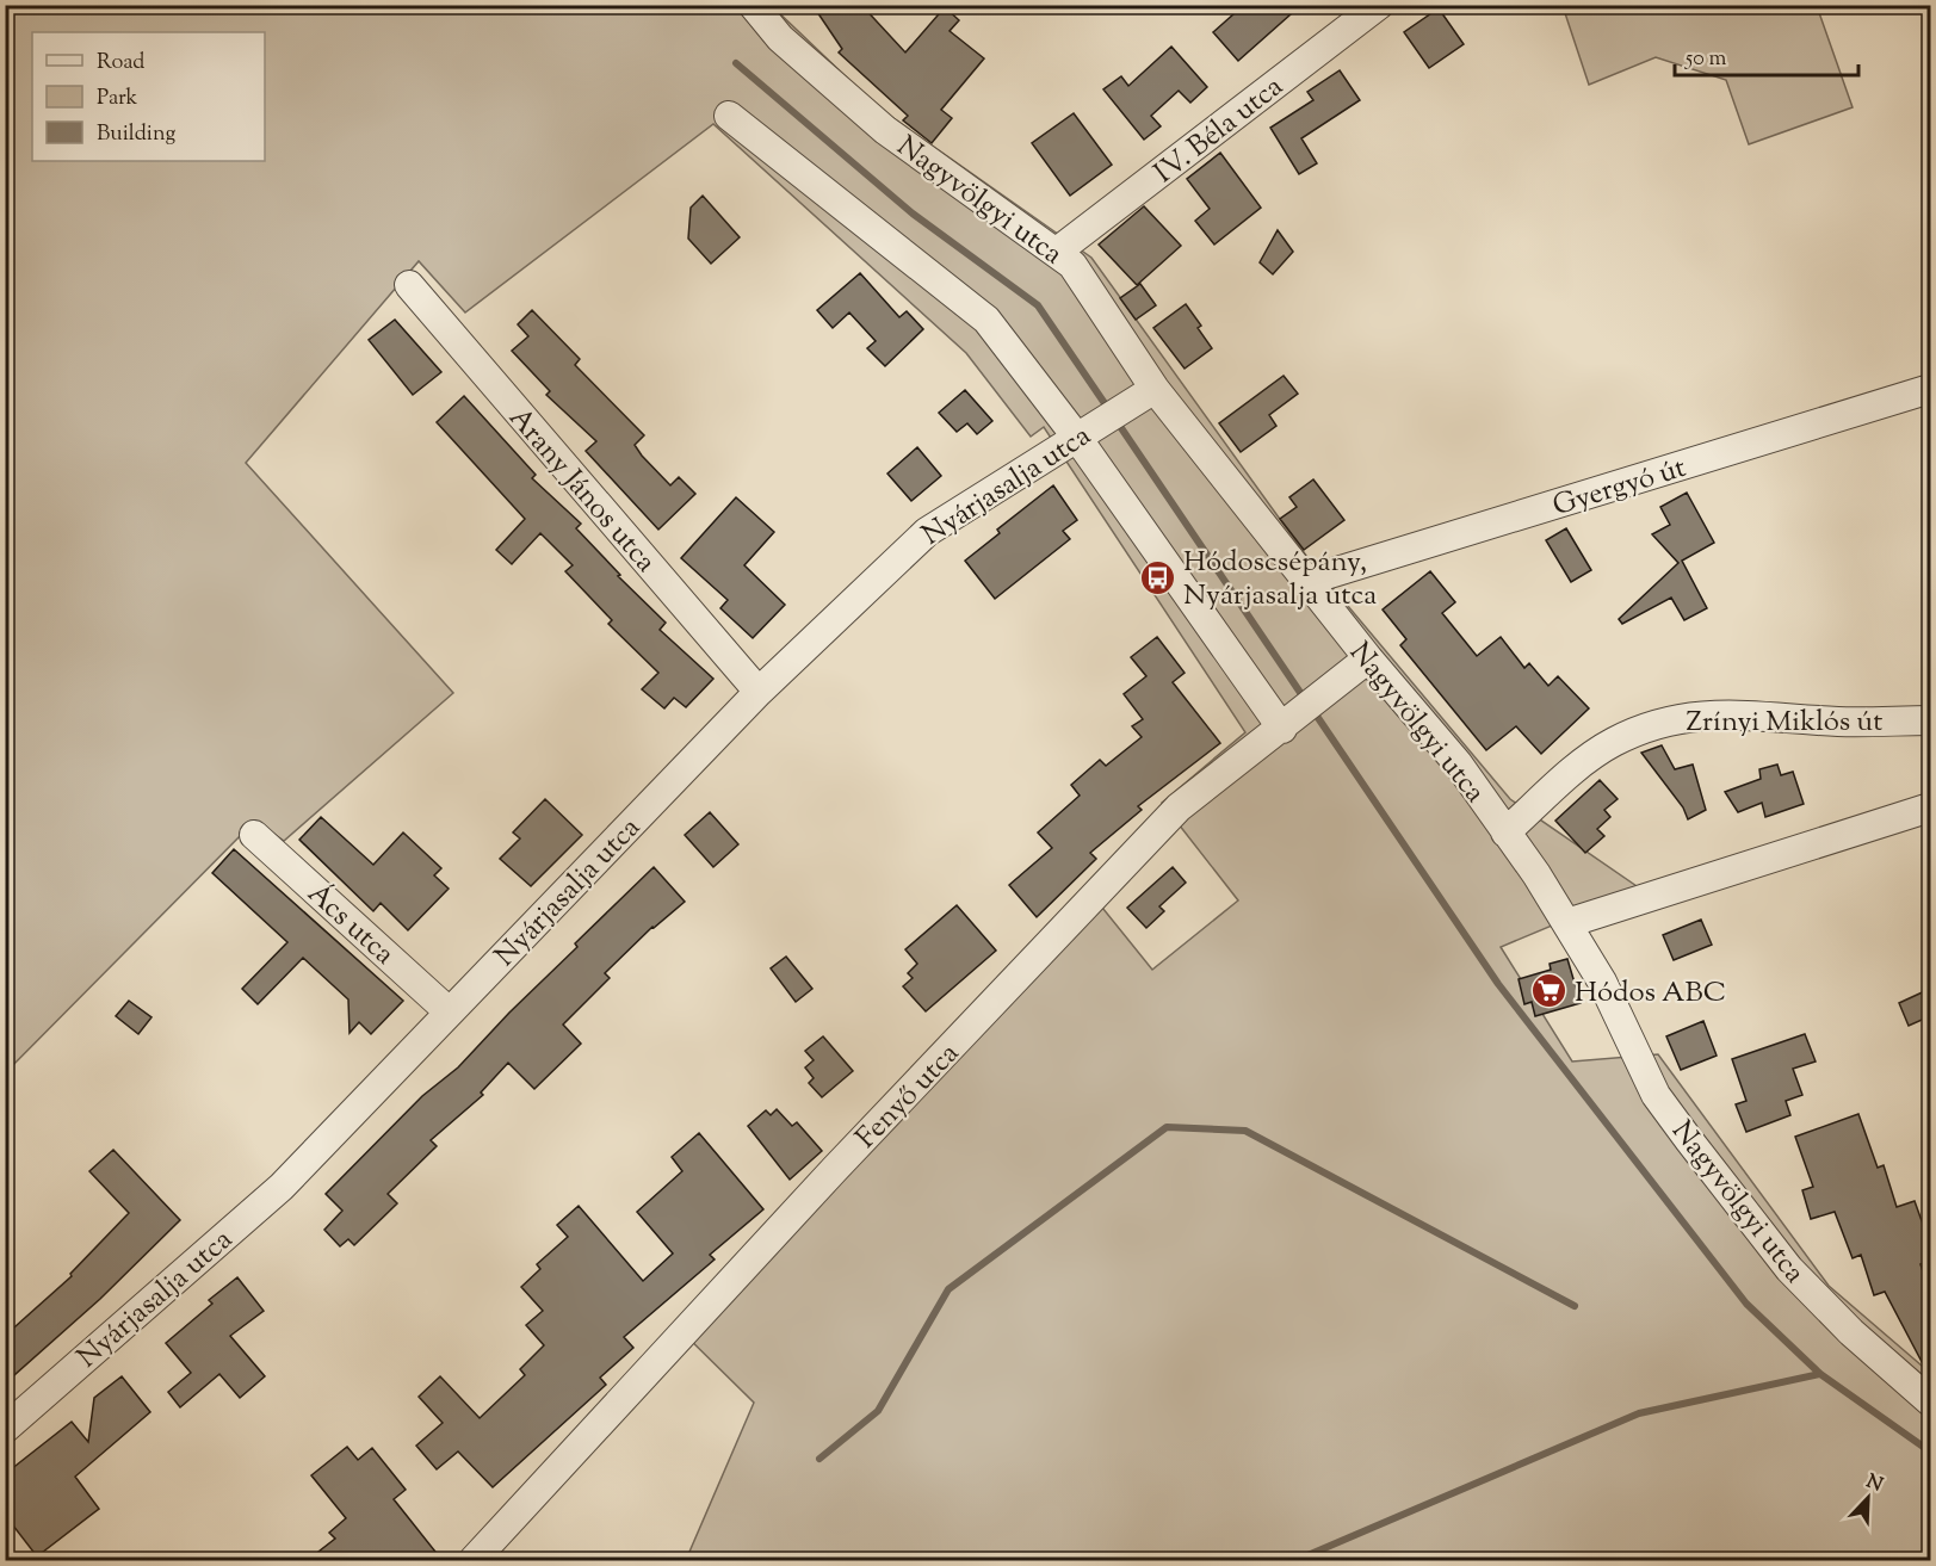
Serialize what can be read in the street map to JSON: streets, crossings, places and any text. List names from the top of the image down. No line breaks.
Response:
{"streets":{"street":["IV. Béla utca","Nagyvölgyi utca","Nyárjasalja utca","Gyergyó út","Arany János utca","Zrínyi Miklós út","Ács utca","Fenyő utca"]},"crossings":[["IV. Béla utca","Nagyvölgyi utca"],["Nagyvölgyi utca","Nyárjasalja utca"],["Nagyvölgyi utca","Gyergyó út"],["Nagyvölgyi utca","Zrínyi Miklós út"],["Nagyvölgyi utca","Fenyő utca"],["Nyárjasalja utca","Arany János utca"],["Nyárjasalja utca","Ács utca"]],"places":{"bus stop":["Hódoscsépány, Nyárjasalja utca"],"supermarket":["Hódos ABC"]},"legend":["Road","Park","Building"],"scale_bar":"50 m","north":"top right"}
